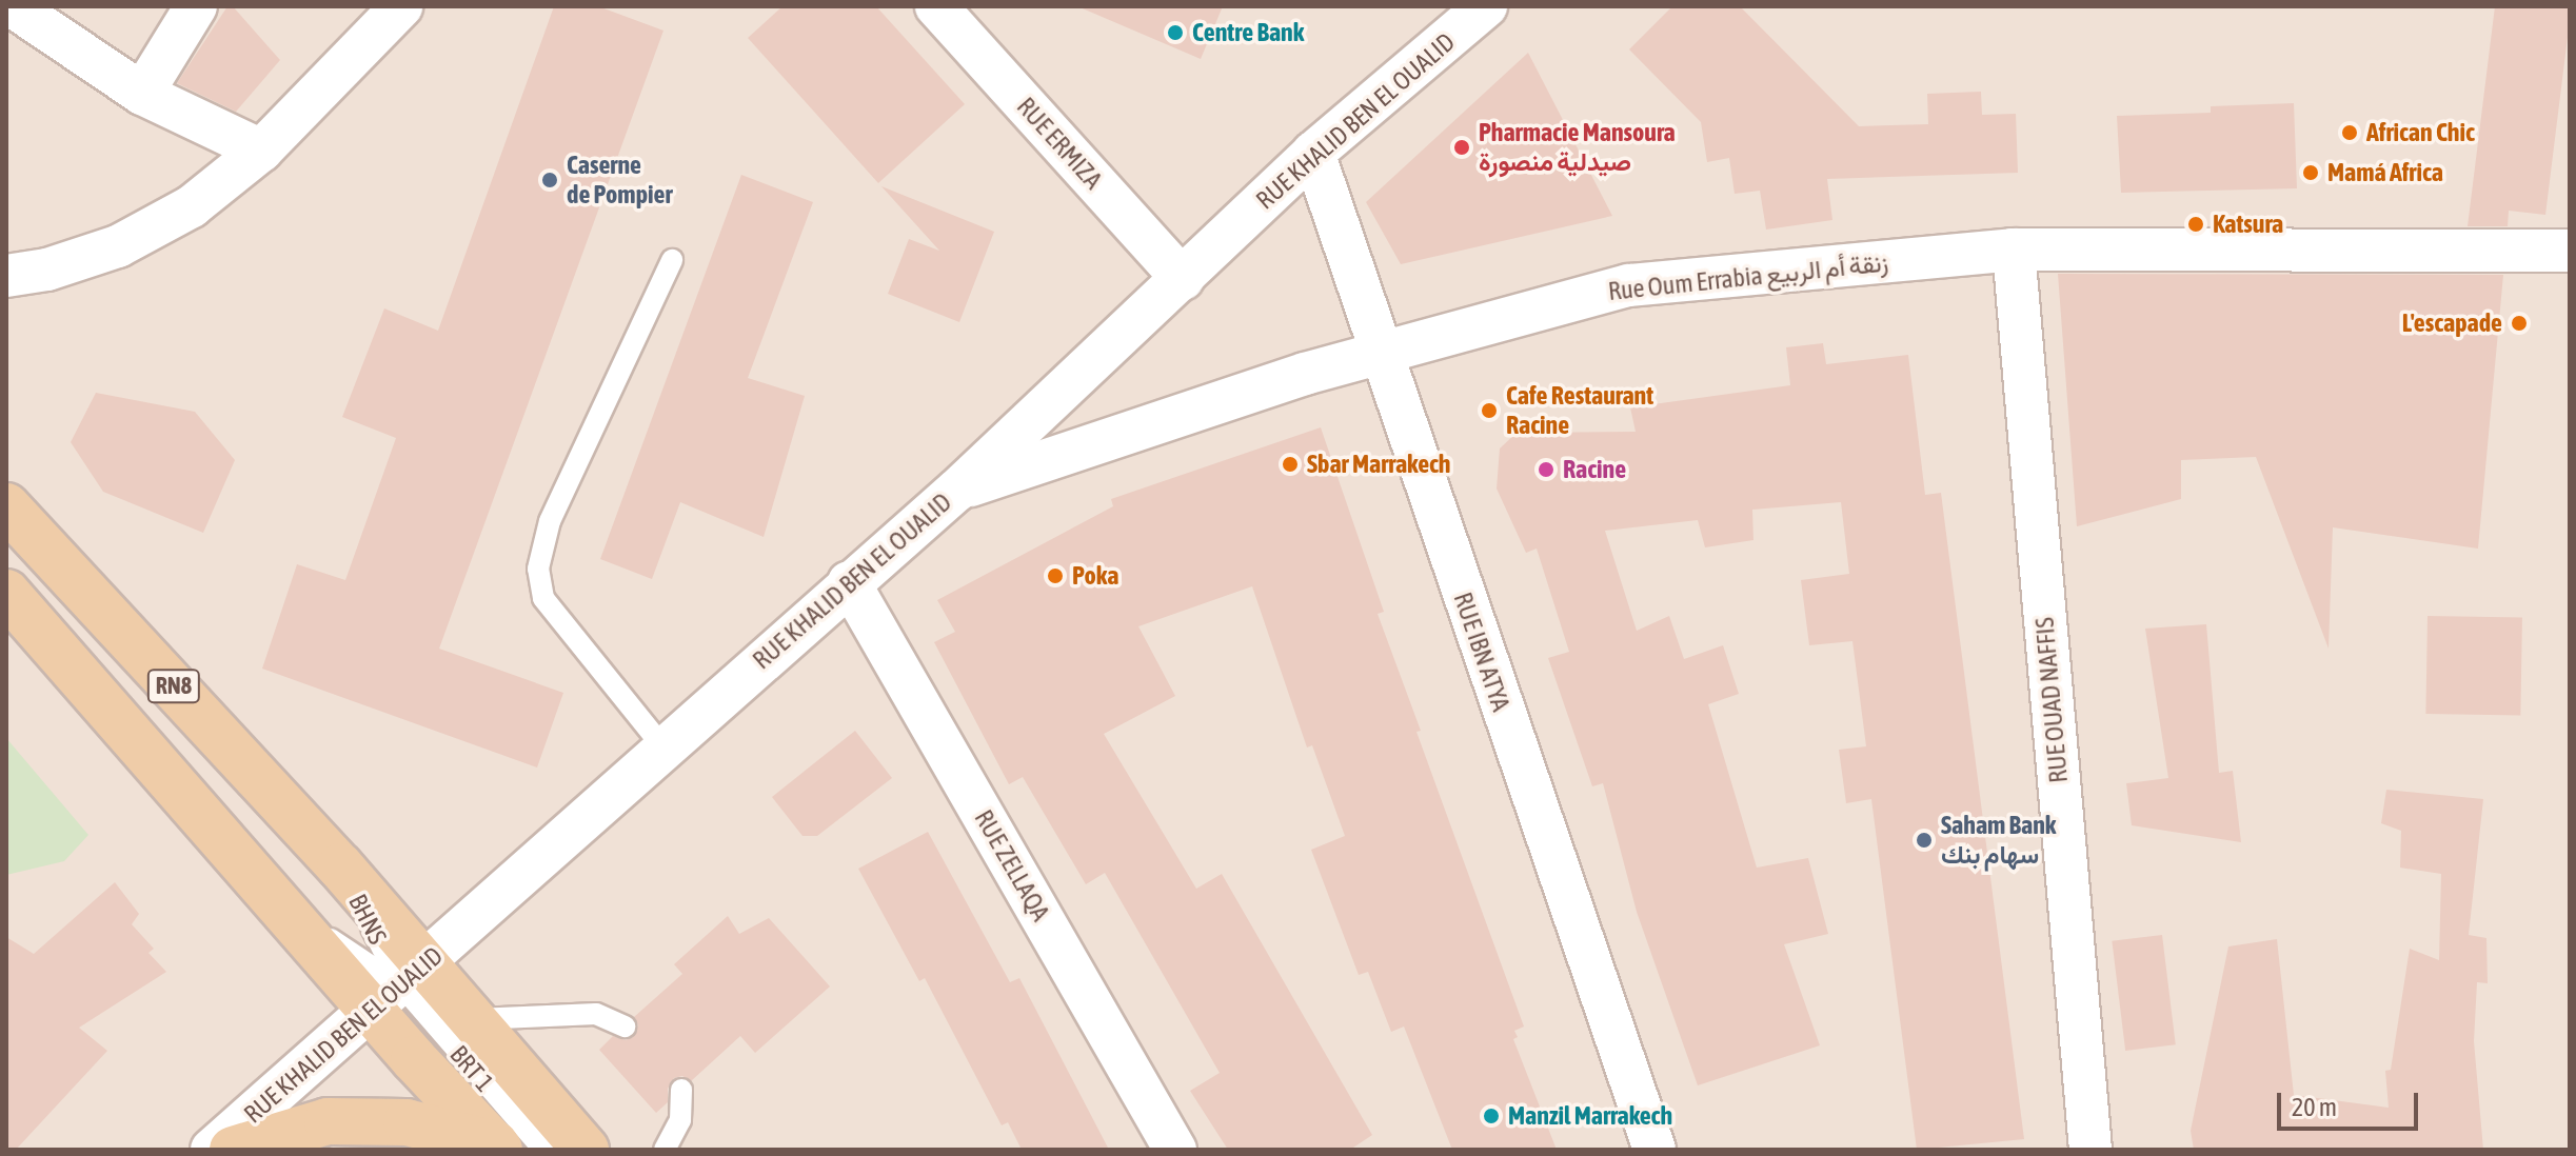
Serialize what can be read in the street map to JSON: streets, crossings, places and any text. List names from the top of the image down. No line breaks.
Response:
{"streets":{"main road":["RN8"],"street":["RUE KHALID BEN EL OUALID","RUE ERMIZA","Rue Oum Errabia زنقة أم الربيع","RUE IBN ATYA","RUE OUAD NAFFIS","RUE ZELLAQA"],"lane":["BRT 1"]},"crossings":[["RUE KHALID BEN EL OUALID","RUE ERMIZA"],["RUE KHALID BEN EL OUALID","Rue Oum Errabia زنقة أم الربيع"],["RUE KHALID BEN EL OUALID","RUE IBN ATYA"],["RUE KHALID BEN EL OUALID","RN8"],["RUE KHALID BEN EL OUALID","RUE ZELLAQA"],["RUE KHALID BEN EL OUALID","BRT 1"],["Rue Oum Errabia زنقة أم الربيع","RUE IBN ATYA"],["Rue Oum Errabia زنقة أم الربيع","RUE OUAD NAFFIS"],["RN8","BRT 1"]],"places":["Centre Bank","African Chic","Pharmacie Mansoura صيدلية منصورة","Mamá Africa","Caserne de Pompier","Katsura","L'escapade","Cafe Restaurant Racine","Sbar Marrakech","Racine","Poka","Saham Bank سهام بنك","Manzil Marrakech"],"scale_bar":"20 m"}
